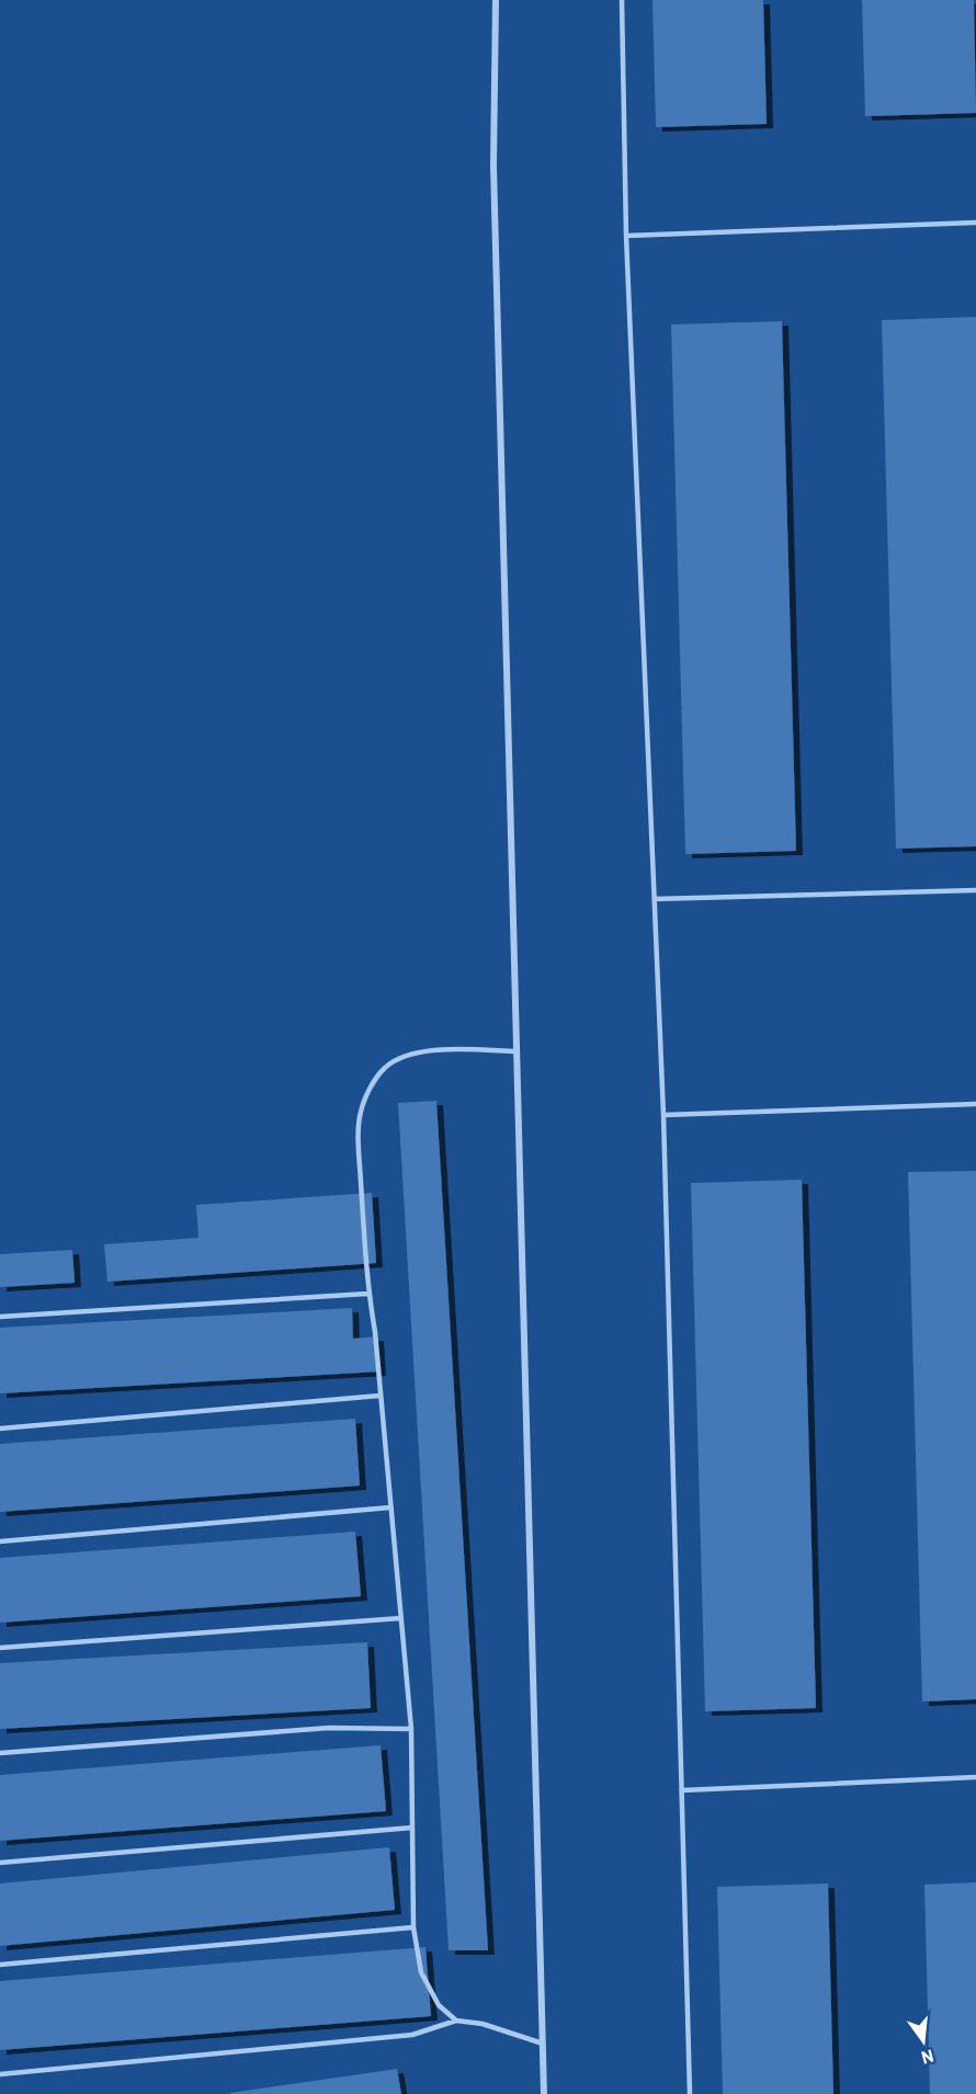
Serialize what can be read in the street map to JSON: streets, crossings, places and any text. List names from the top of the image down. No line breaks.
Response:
{"north":"bottom"}
